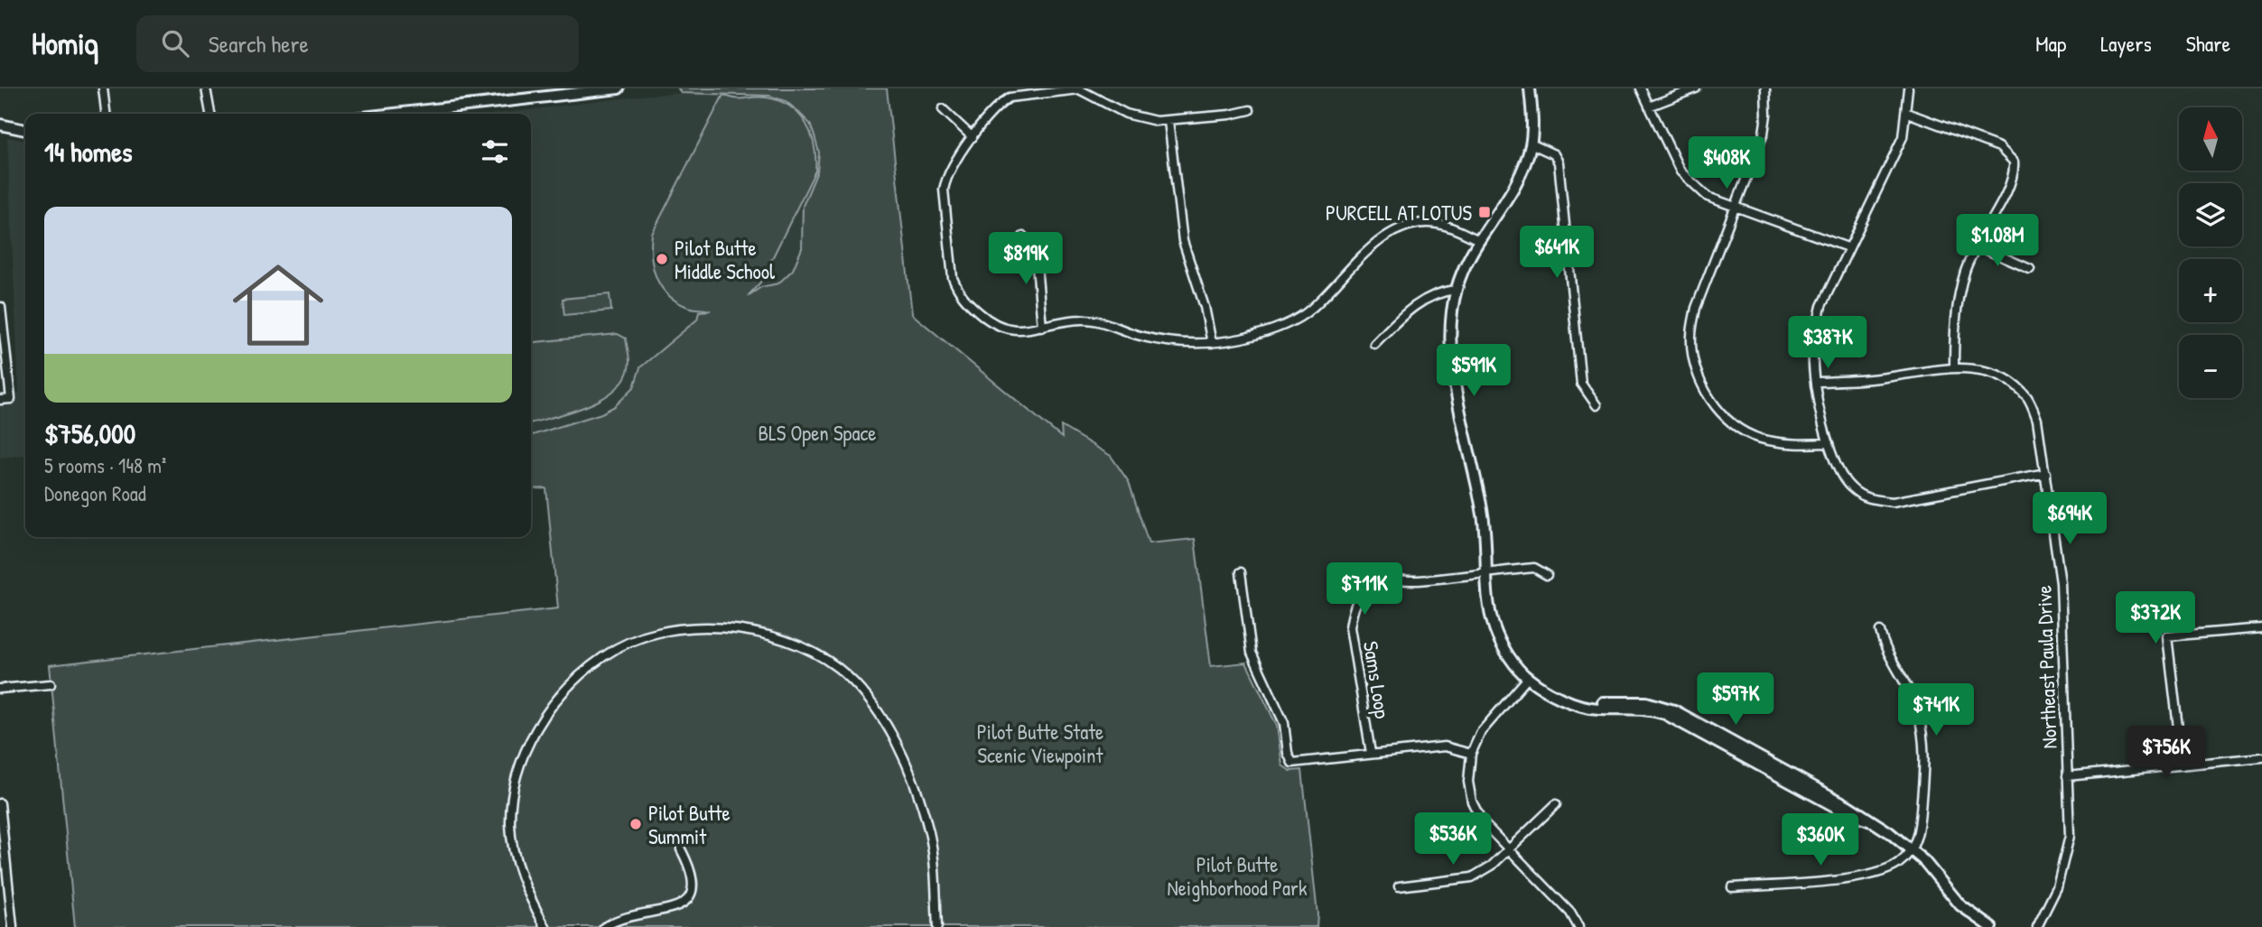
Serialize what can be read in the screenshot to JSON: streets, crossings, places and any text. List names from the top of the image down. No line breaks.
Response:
{"streets":{"street":["Northeast Paula Drive","Sams Loop"]},"parks":["BLS Open Space","Pilot Butte State Scenic Viewpoint","Pilot Butte Neighborhood Park"],"places":{"transit":["PURCELL AT LOTUS"],"other":["Pilot Butte Middle School","Pilot Butte Summit"]},"north":"top","page":{"header":"Homiq","search":"Search here","nav":["Map","Layers","Share"],"map_buttons":["+","−"],"heading":"14 homes","price":["$408K","$1.08M","$641K","$819K","$387K","$591K","$694K","$711K","$372K","$597K","$741K","$756K","$536K","$360K"],"list":[{"name":"$756,000","note":"5 rooms · 148 m² · Donegon Road"}]}}
